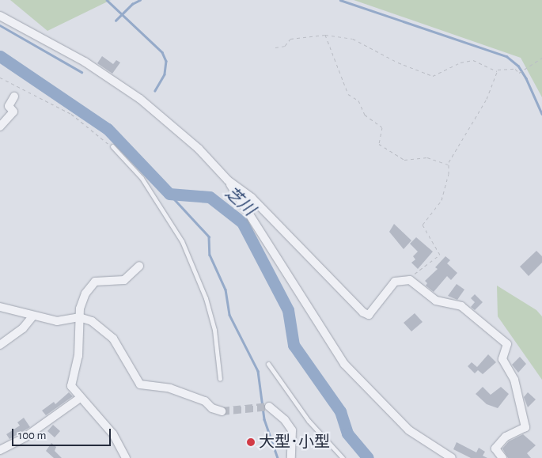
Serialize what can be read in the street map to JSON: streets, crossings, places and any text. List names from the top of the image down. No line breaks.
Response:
{"water":["芝川"],"places":["大型･小型"],"scale_bar":"100 m"}
